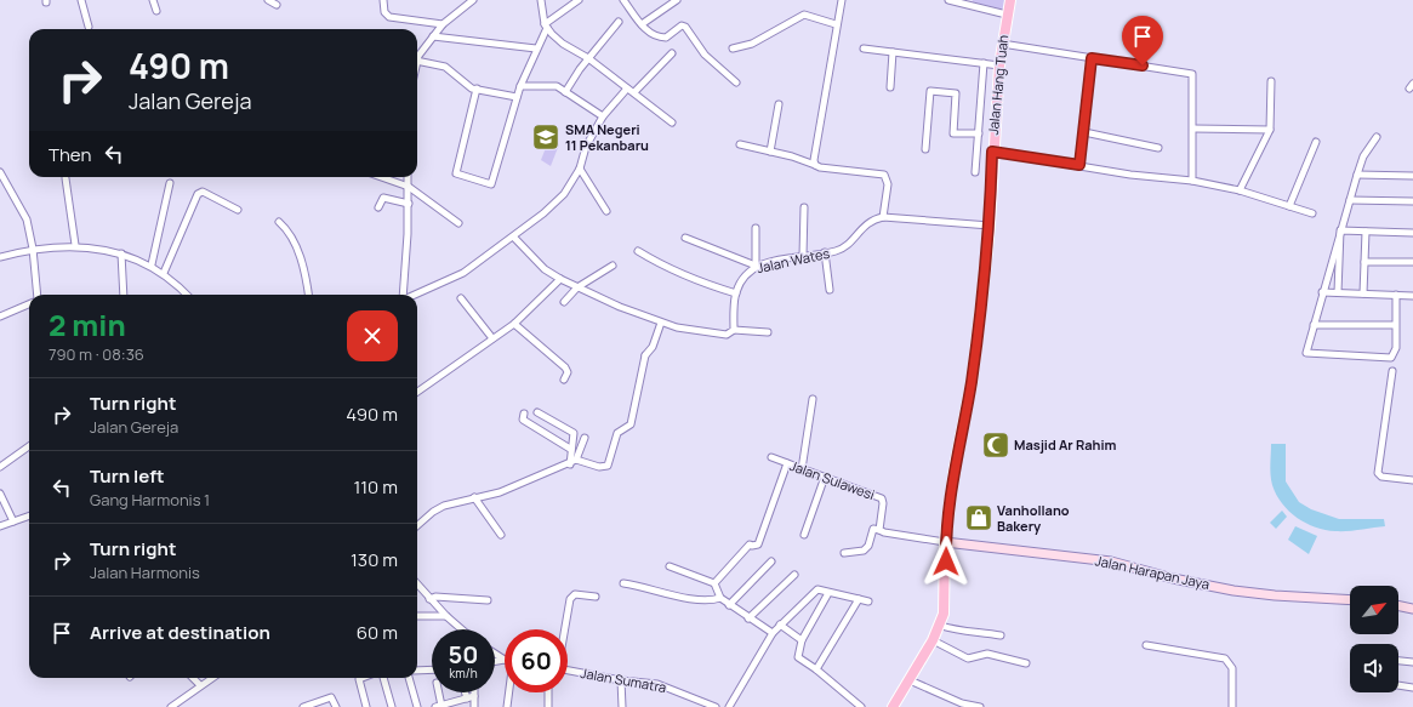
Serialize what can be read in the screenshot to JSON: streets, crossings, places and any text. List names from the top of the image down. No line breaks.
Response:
{"streets":{"main road":["Jalan Hang Tuah"],"street":["Jalan Wates","Jalan Sulawesi","Jalan Harapan Jaya","Jalan Sumatra"]},"crossings":[["Jalan Hang Tuah","Jalan Harapan Jaya"]],"places":{"school or university":["SMA Negeri 11 Pekanbaru"],"mosque":["Masjid Ar Rahim"],"shop":["Vanhollano Bakery"]},"north":"top right","page":{"turn":["490 m","Jalan Gereja"],"then":"Then","heading":["2 min","790 m · 08:36"],"list":[{"name":"Turn right","note":"Jalan Gereja","value":"490 m"},{"name":"Turn left","note":"Gang Harmonis 1","value":"110 m"},{"name":"Turn right","note":"Jalan Harmonis","value":"130 m"},{"name":"Arrive at destination","value":"60 m"}],"speed":"50 km/h","limit":"60"}}
